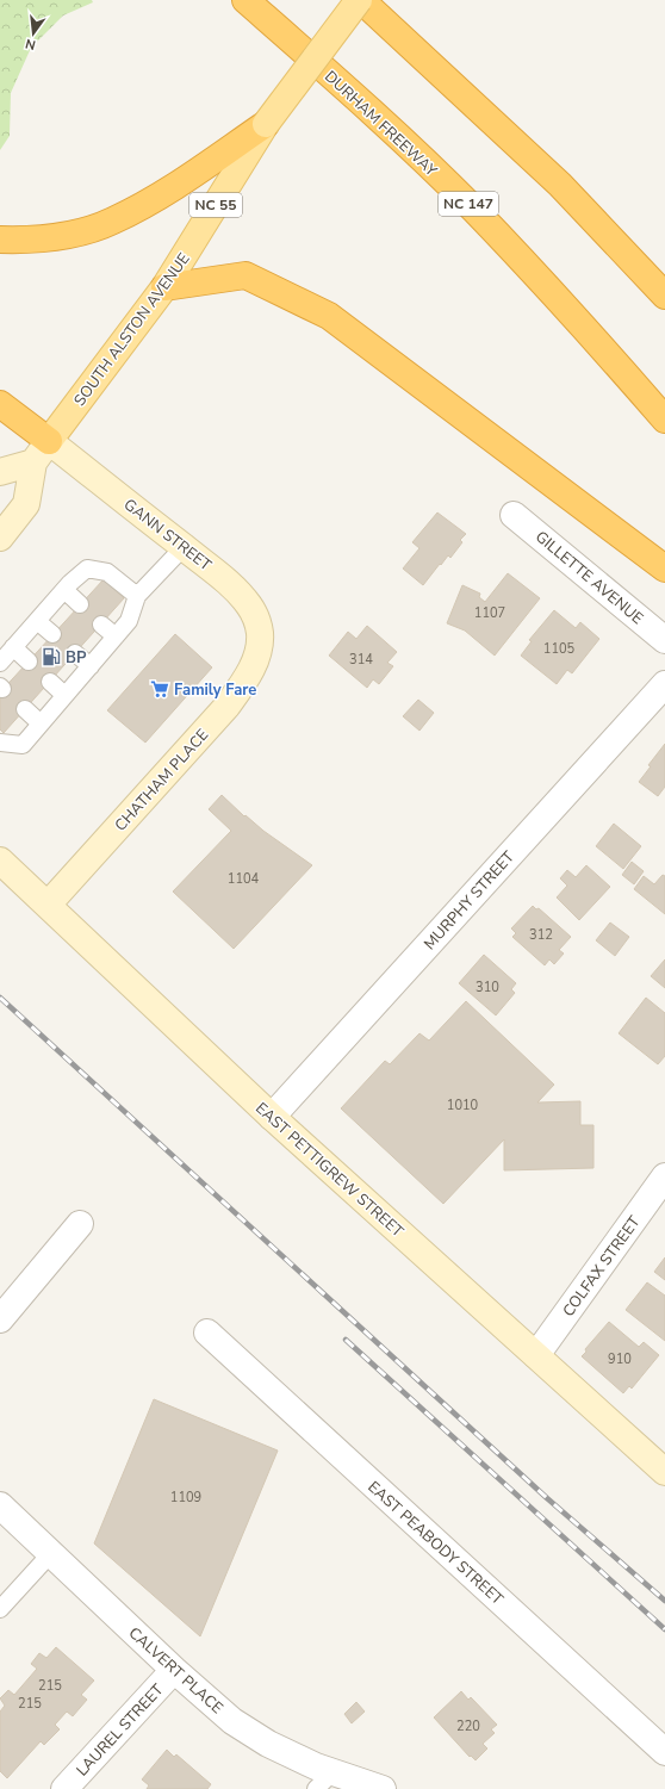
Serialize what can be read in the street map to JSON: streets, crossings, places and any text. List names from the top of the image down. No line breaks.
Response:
{"streets":{"highway":["DURHAM FREEWAY","NC 147"],"main road":["NC 55","SOUTH ALSTON AVENUE"],"street":["GANN STREET","GILLETTE AVENUE","CHATHAM PLACE","MURPHY STREET","EAST PETTIGREW STREET","COLFAX STREET","EAST PEABODY STREET","CALVERT PLACE","LAUREL STREET"]},"crossings":[["NC 55","SOUTH ALSTON AVENUE"],["SOUTH ALSTON AVENUE","GANN STREET"],["GANN STREET","CHATHAM PLACE"],["CHATHAM PLACE","EAST PETTIGREW STREET"],["MURPHY STREET","EAST PETTIGREW STREET"],["EAST PETTIGREW STREET","COLFAX STREET"],["CALVERT PLACE","LAUREL STREET"]],"places":{"fuel station":["BP"],"supermarket":["Family Fare"]},"house_numbers":["1107","1105","314","1104","312","310","1010","910","1109","215","215","220"],"north":"bottom"}
